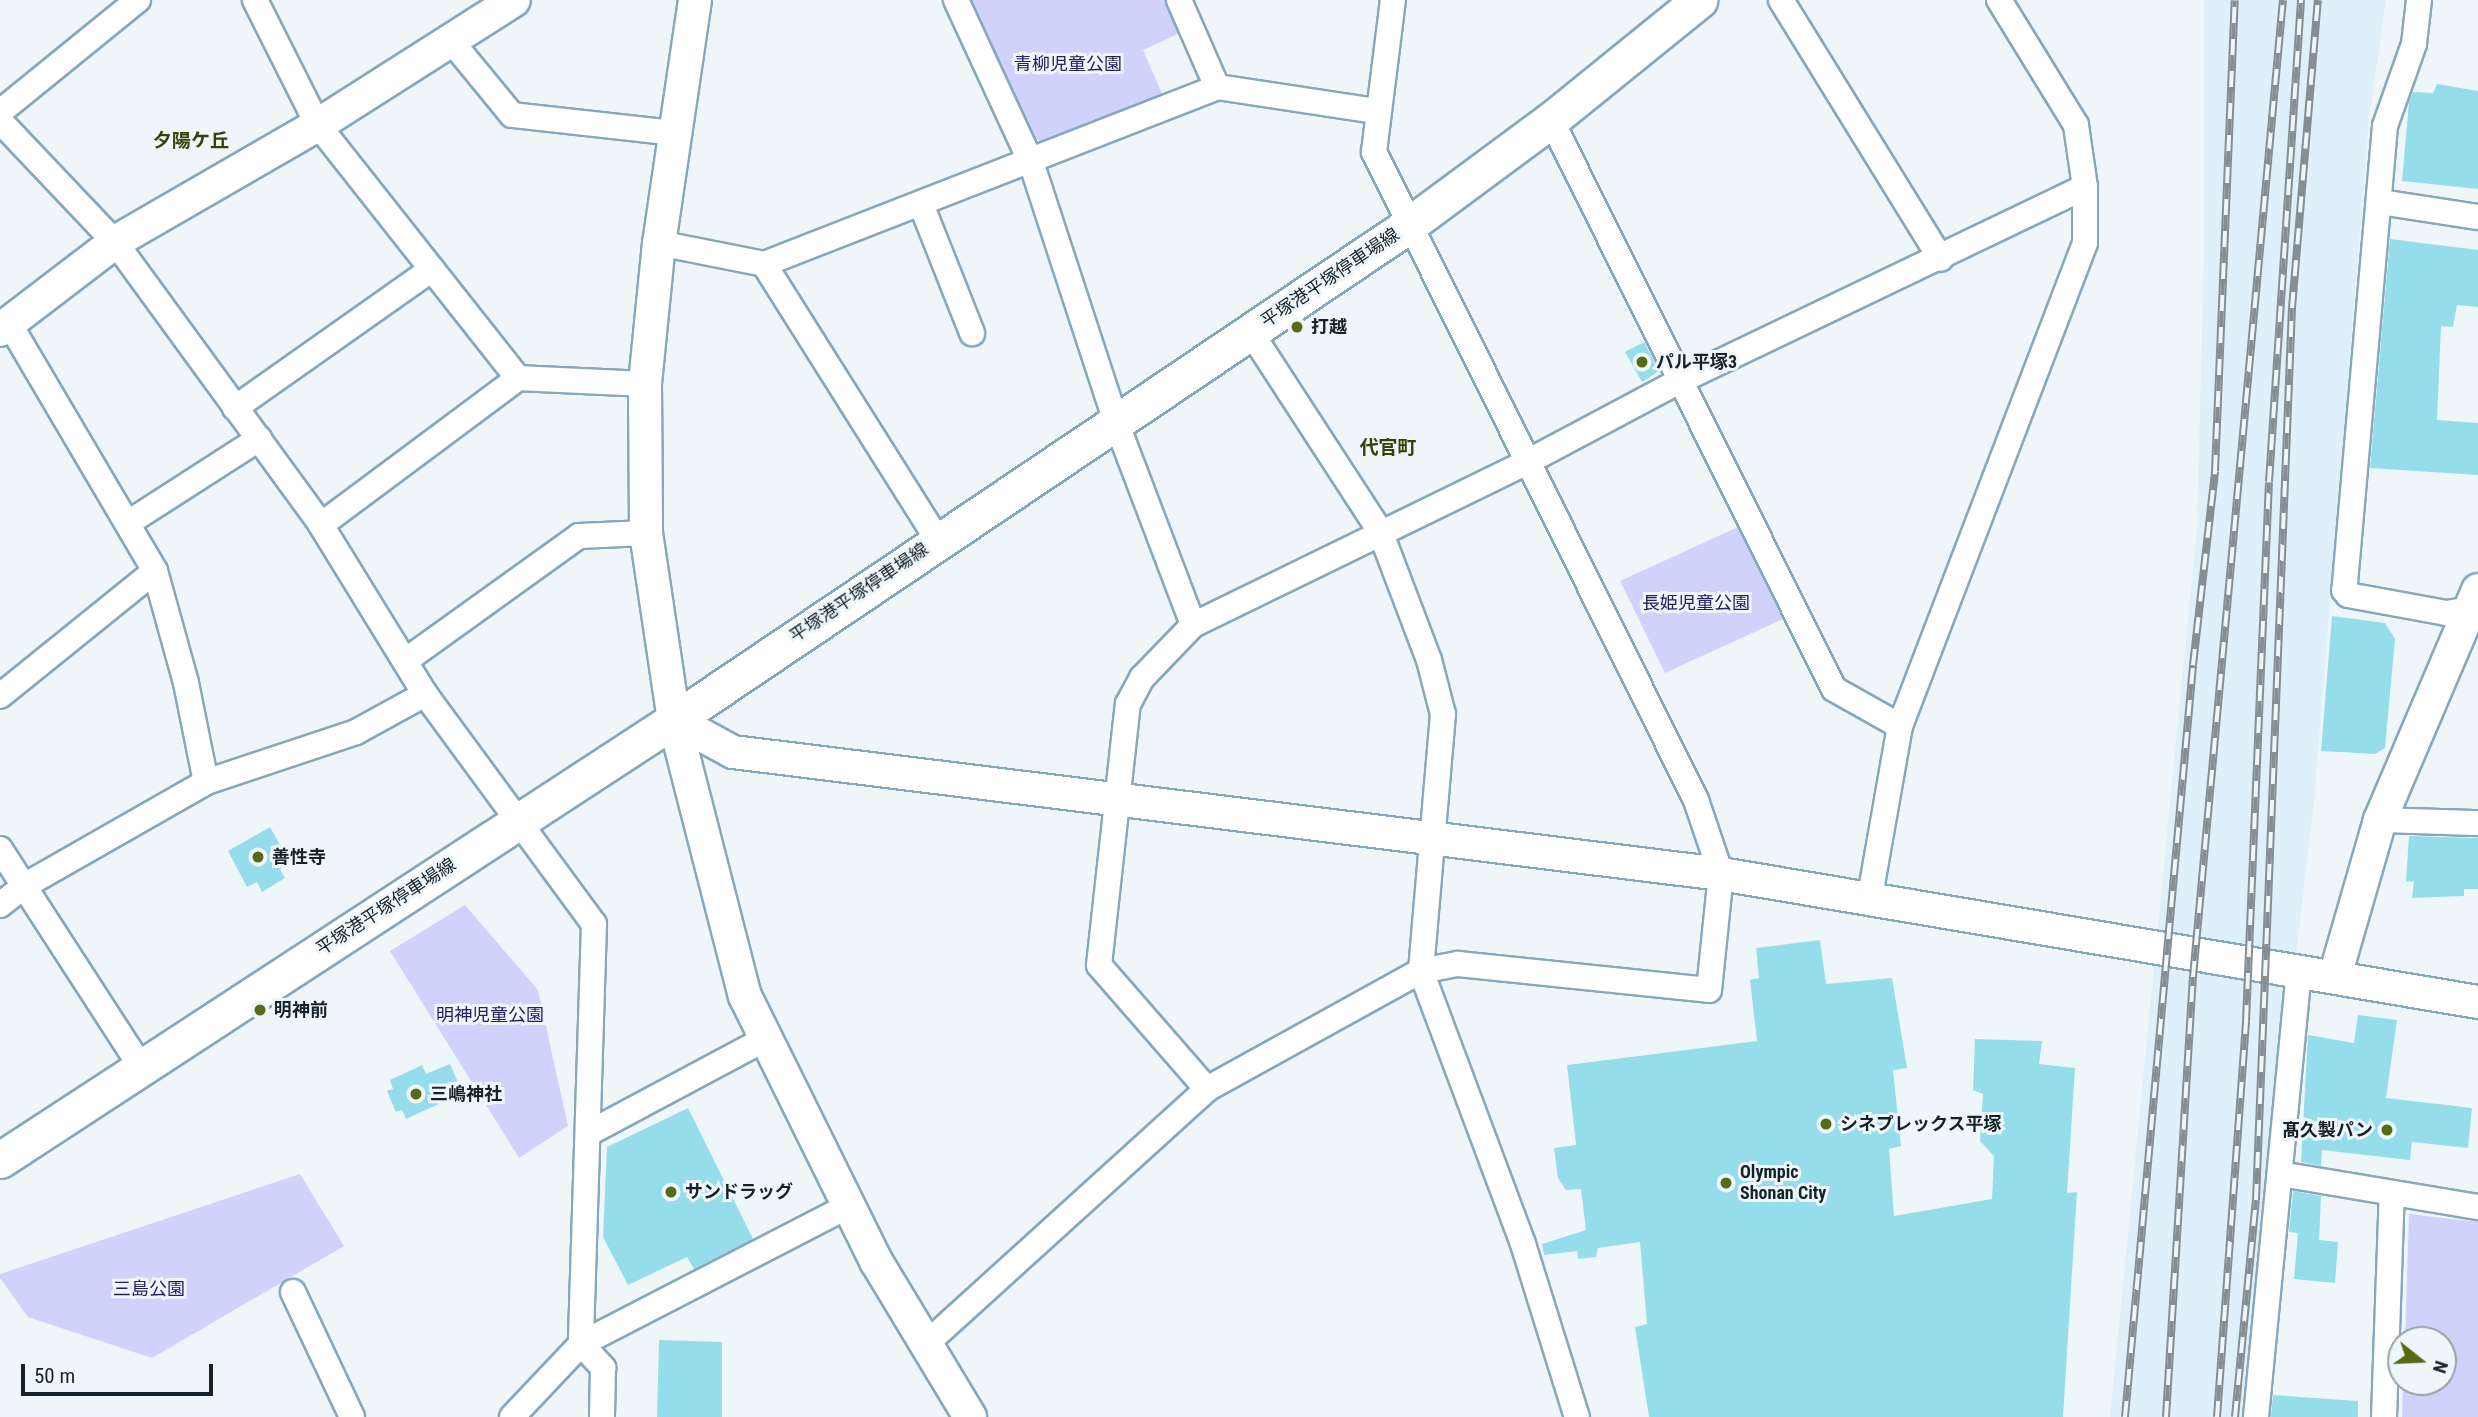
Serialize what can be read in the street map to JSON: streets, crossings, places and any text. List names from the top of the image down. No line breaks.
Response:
{"streets":{"main road":["平塚港平塚停車場線"]},"districts":["夕陽ケ丘","代官町"],"parks":["青柳児童公園","長姫児童公園","明神児童公園","三島公園"],"places":["打越","パル平塚3","善性寺","明神前","三嶋神社","シネプレックス平塚","髙久製パン","Olympic Shonan City","サンドラッグ"],"scale_bar":"50 m","north":"right"}
